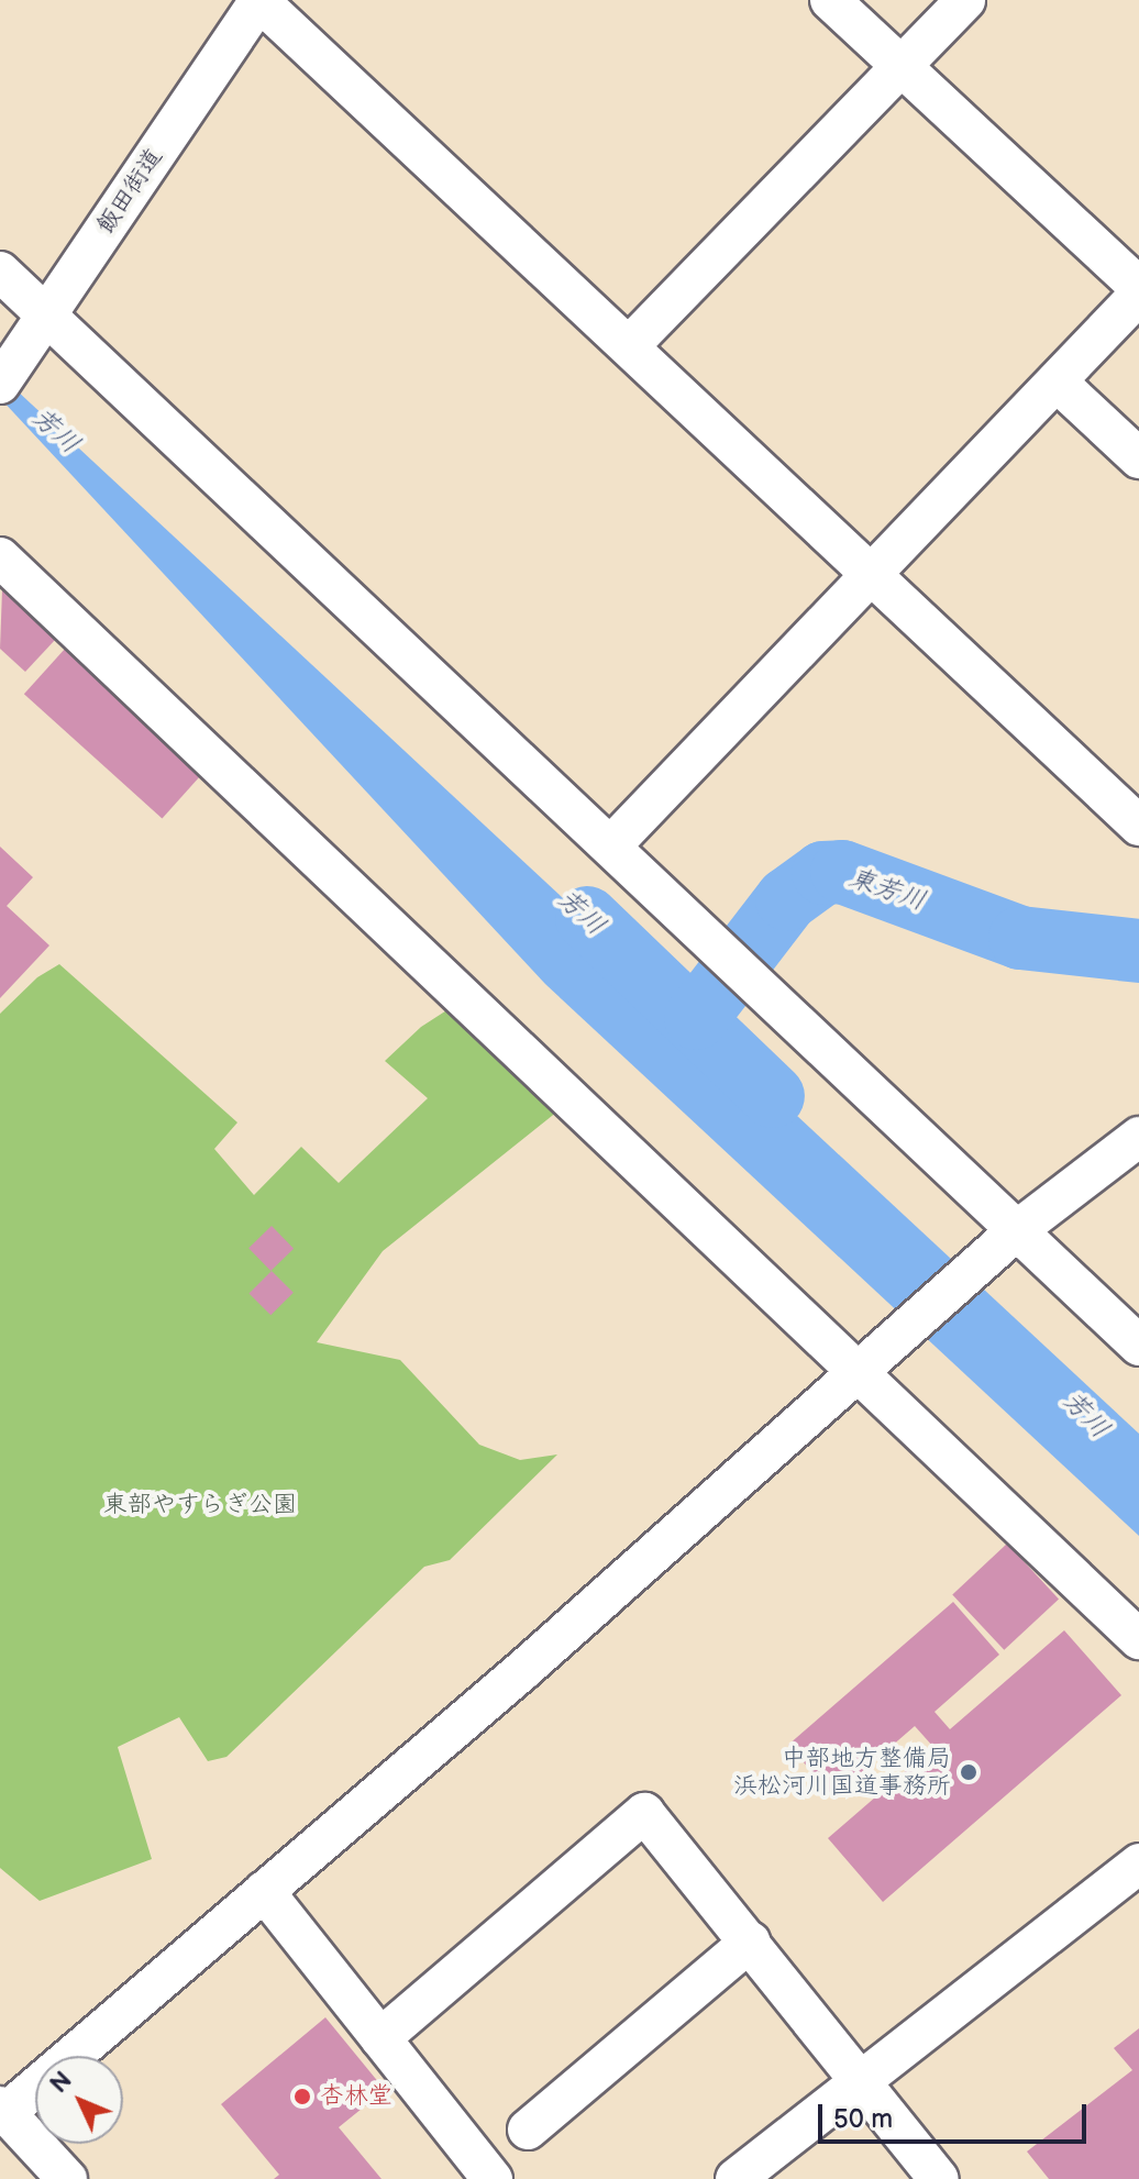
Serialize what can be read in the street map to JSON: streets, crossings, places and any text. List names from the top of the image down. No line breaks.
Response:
{"streets":{"street":["飯田街道"]},"water":["芳川","東芳川"],"parks":["東部やすらぎ公園"],"places":["中部地方整備局 浜松河川国道事務所","杏林堂"],"scale_bar":"50 m","north":"top left"}
